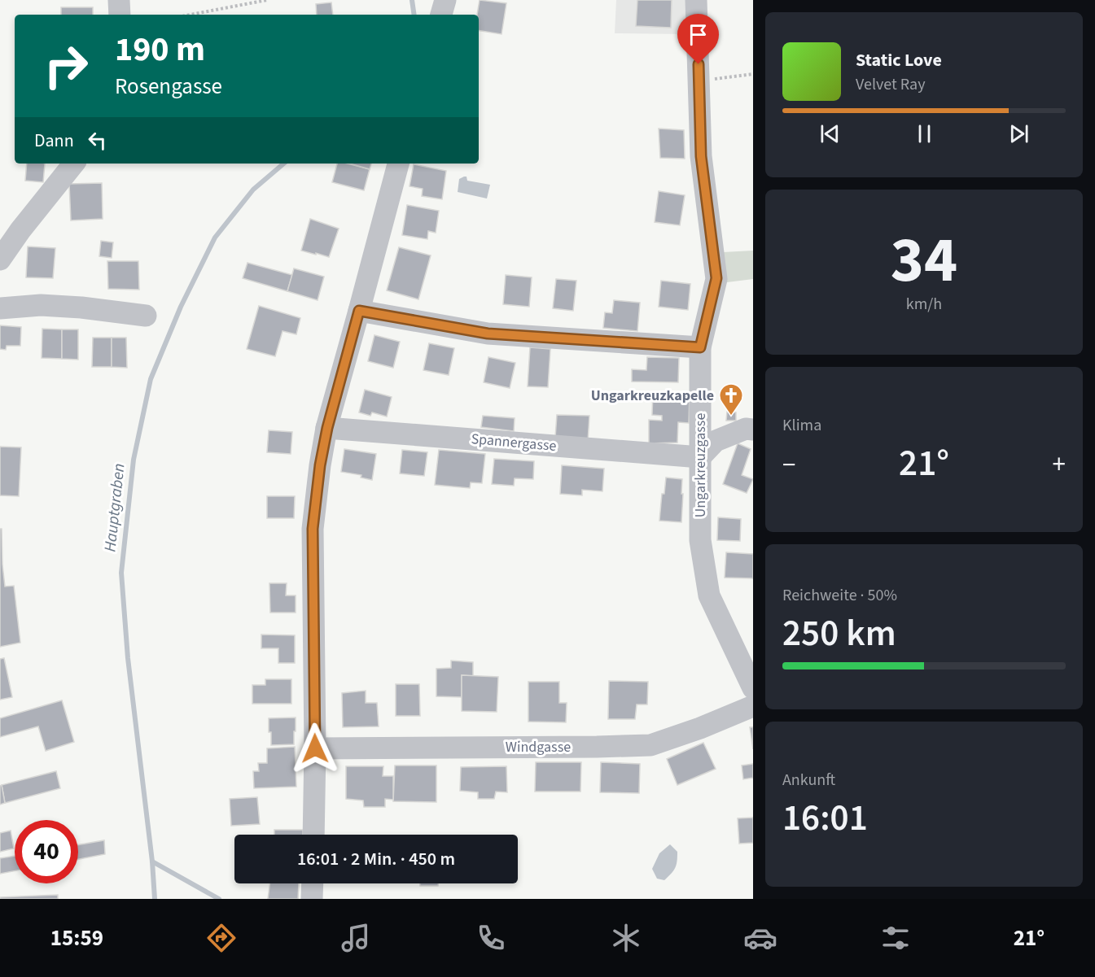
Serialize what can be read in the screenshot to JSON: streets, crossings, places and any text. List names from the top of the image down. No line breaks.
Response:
{"streets":{"street":["Spannergasse","Ungarkreuzgasse","Windgasse"]},"crossings":[["Spannergasse","Ungarkreuzgasse"]],"water":["Hauptgraben"],"places":{"church":["Ungarkreuzkapelle"]},"page":{"turn":["190 m","Rosengasse"],"song":["Static Love","Velvet Ray"],"then":"Dann","tile":[["34","km/h"],"Klima",["Reichweite · 50%","250 km"],["Ankunft","16:01"]],"heat":["−","21°","+"],"limit":"40","trip":"16:01 · 2 Min. · 450 m","tabs":["15:59","21°"]}}
